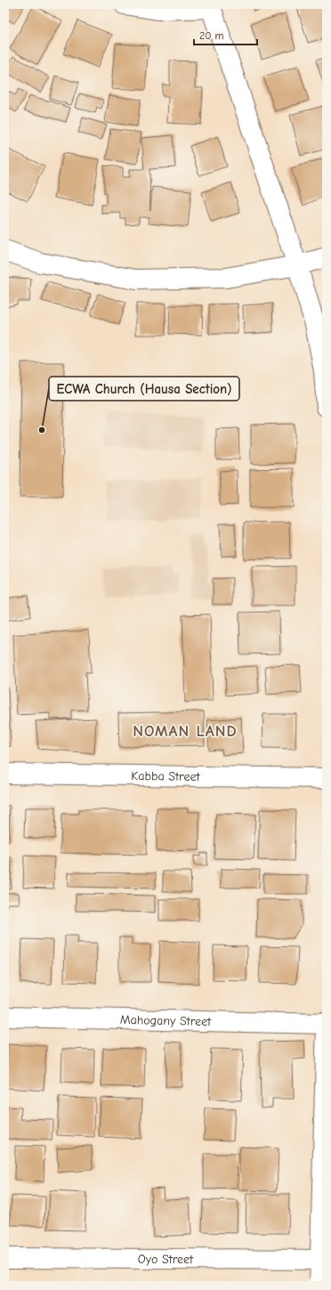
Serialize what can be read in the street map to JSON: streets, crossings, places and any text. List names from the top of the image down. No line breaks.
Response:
{"streets":{"street":["Kabba Street","Mahogany Street","Oyo Street"]},"districts":["NOMAN LAND"],"places":["ECWA Church (Hausa Section)"],"scale_bar":"20 m"}
